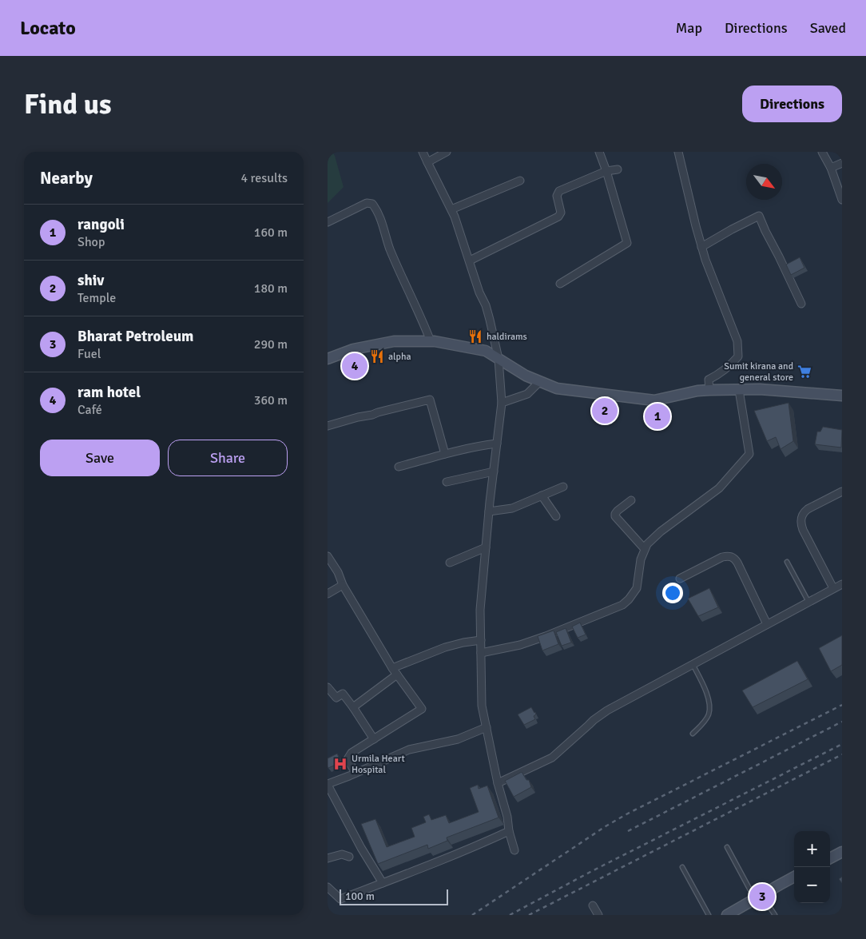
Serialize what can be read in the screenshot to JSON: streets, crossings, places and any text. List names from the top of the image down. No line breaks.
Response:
{"places":{"restaurant":["haldirams","alpha"],"supermarket":["Sumit kirana and general store"],"hospital":["Urmila Heart Hospital"]},"scale_bar":"100 m","north":"bottom right","page":{"header":"Locato","nav":["Map","Directions","Saved"],"buttons":["Directions",["Save","Share"]],"title":"Find us","heading":["Nearby","4 results"],"list":[{"mark":"1","name":"rangoli","note":"Shop","value":"160 m"},{"mark":"2","name":"shiv","note":"Temple","value":"180 m"},{"mark":"3","name":"Bharat Petroleum","note":"Fuel","value":"290 m"},{"mark":"4","name":"ram hotel","note":"Café","value":"360 m"}],"pins":["4","2","1","3"],"map_buttons":["+","−"],"scale":"100 m"}}
